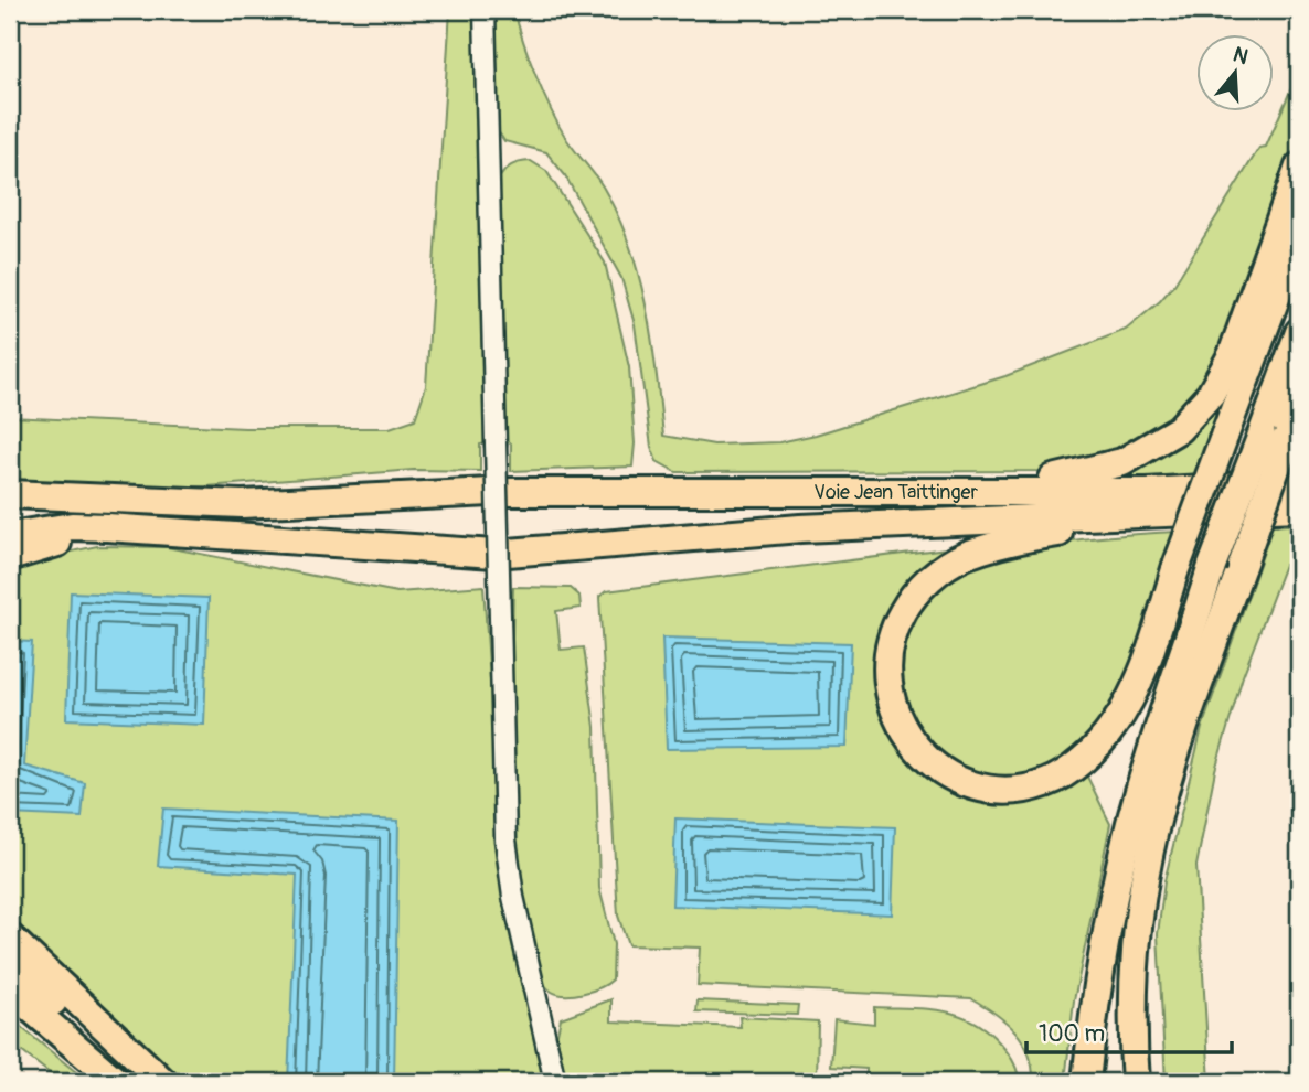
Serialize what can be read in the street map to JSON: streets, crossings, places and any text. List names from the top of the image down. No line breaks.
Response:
{"streets":{"highway":["Voie Jean Taittinger"]},"scale_bar":"100 m","north":"top"}
